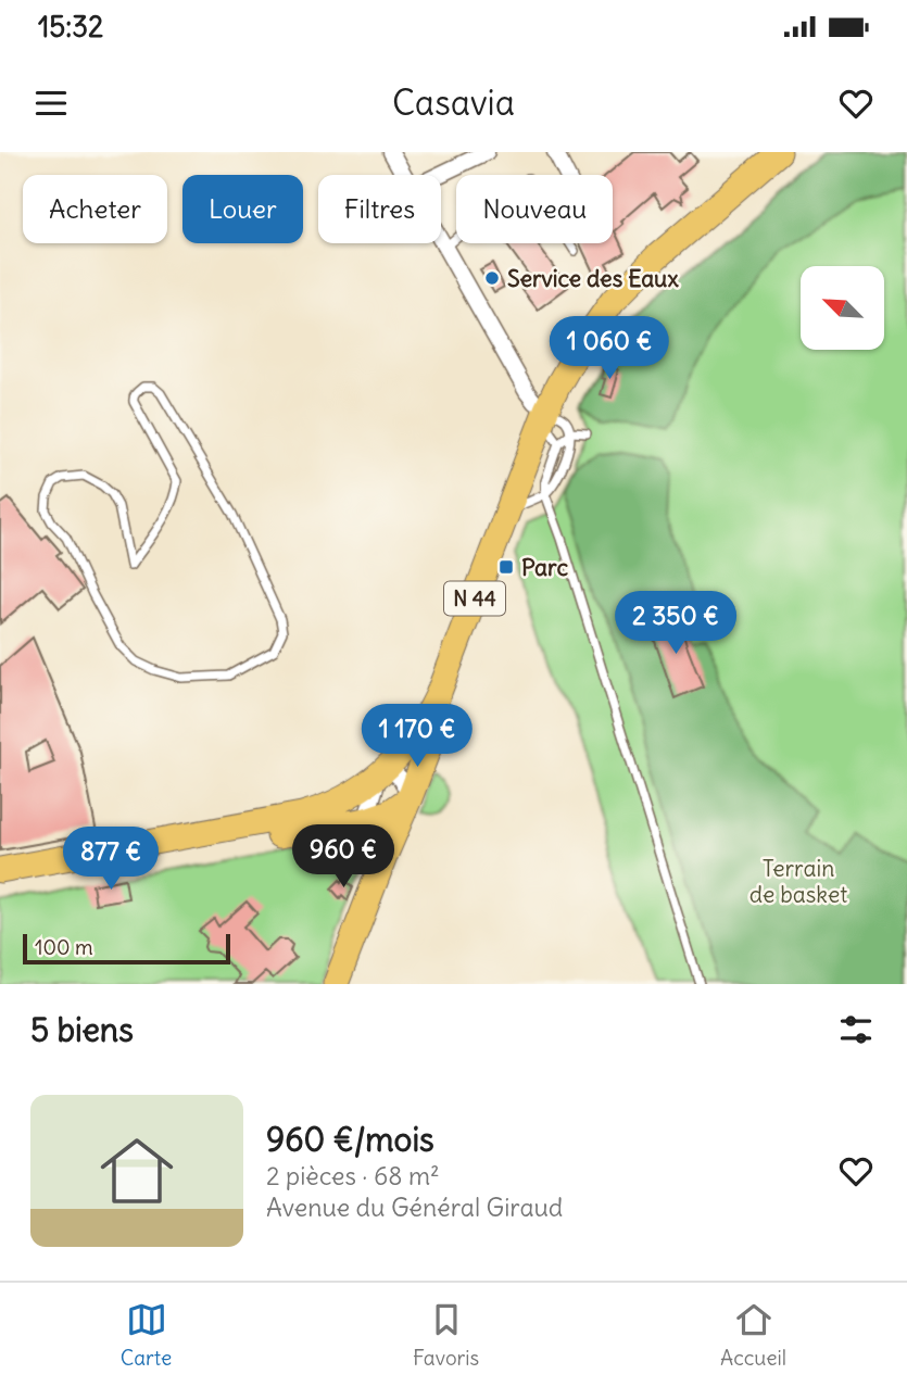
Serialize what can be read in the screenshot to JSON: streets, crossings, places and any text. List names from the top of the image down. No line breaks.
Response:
{"streets":{"main road":["N 44"]},"parks":["Terrain de basket"],"places":{"other":["Service des Eaux"],"transit":["Parc"]},"scale_bar":"100 m","north":"top left","page":{"status":"15:32","header":"Casavia","chip":["Acheter","Louer","Filtres","Nouveau"],"price":["1 060 €","2 350 €","1 170 €","960 €","877 €"],"scale":"100 m","heading":"5 biens","list":[{"name":"960 €/mois","note":"2 pièces · 68 m² · Avenue du Général Giraud"}],"tabs":["Carte","Favoris","Accueil"]}}
